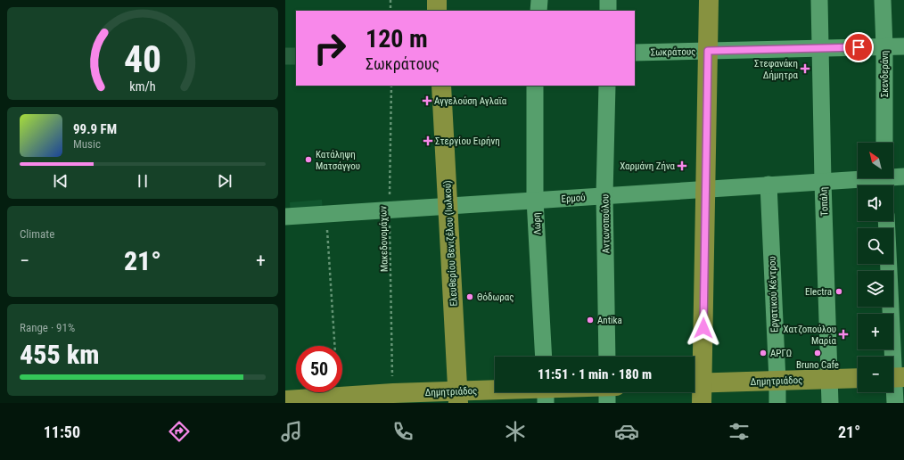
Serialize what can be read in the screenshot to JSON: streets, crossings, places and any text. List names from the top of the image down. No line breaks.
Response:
{"streets":{"main road":["Ελευθερίου Βενιζέλου (Ιωλκού)","Δημητριάδος"],"street":["Σωκράτους","Σκενδεράνη","Ερμού","Τοπάλη","Λώρη","Αντωνοπούλου","Εργατικού Κέντρου"],"path":["Μακεδονομάχων"]},"crossings":[["Σωκράτους","Σκενδεράνη"],["Σωκράτους","Τοπάλη"],["Ερμού","Τοπάλη"],["Ερμού","Λώρη"],["Ερμού","Αντωνοπούλου"],["Ερμού","Μακεδονομάχων"],["Ερμού","Ελευθερίου Βενιζέλου (Ιωλκού)"],["Ερμού","Εργατικού Κέντρου"],["Τοπάλη","Δημητριάδος"],["Μακεδονομάχων","Δημητριάδος"],["Ελευθερίου Βενιζέλου (Ιωλκού)","Δημητριάδος"],["Εργατικού Κέντρου","Δημητριάδος"]],"places":{"health":["Στεφανάκη Δήμητρα","Αγγελούση Αγλαϊα","Στεργίου Ειρήνη","Χαρμάνη Ζήνα","Χατζοπούλου Μαρία"],"other":["Κατάληψη Ματσάγγου","Electra","Θόδωρας","Antika","ΑΡΓΩ","Bruno Cafe"]},"north":"top left","page":{"turn":["120 m","Σωκράτους"],"song":["99.9 FM","Music"],"map_buttons":["+","−"],"tile":["Climate",["Range · 91%","455 km"]],"heat":["−","21°","+"],"limit":"50","trip":"11:51 · 1 min · 180 m","tabs":["11:50","21°"],"gauge":["40","km/h"]}}
